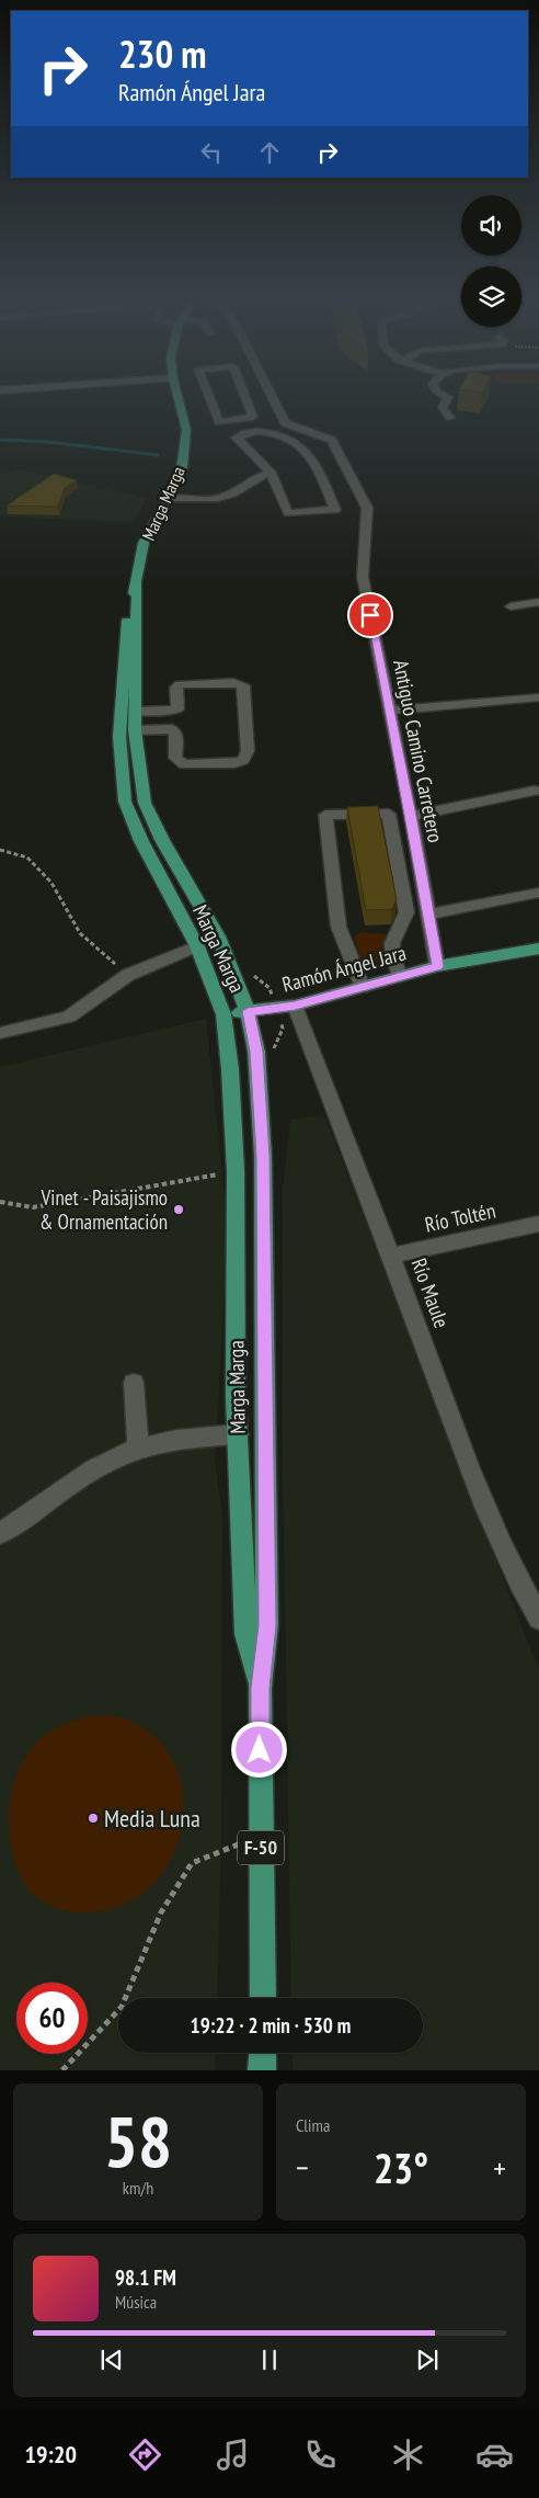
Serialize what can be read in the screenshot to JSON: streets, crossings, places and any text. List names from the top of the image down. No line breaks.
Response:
{"streets":{"main road":["Marga Marga","Ramón Ángel Jara","F-50"],"street":["Antiguo Camino Carretero","Río Toltén","Río Maule"]},"crossings":[["Marga Marga","Ramón Ángel Jara"],["Antiguo Camino Carretero","Ramón Ángel Jara"],["Ramón Ángel Jara","Río Maule"],["Río Toltén","Río Maule"]],"places":["Vinet - Paisajismo & Ornamentación","Media Luna"],"page":{"turn":["230 m","Ramón Ángel Jara"],"limit":"60","trip":"19:22 · 2 min · 530 m","tile":[["58","km/h"],"Clima"],"heat":["−","23°","+"],"song":["98.1 FM","Música"],"tabs":"19:20"}}
